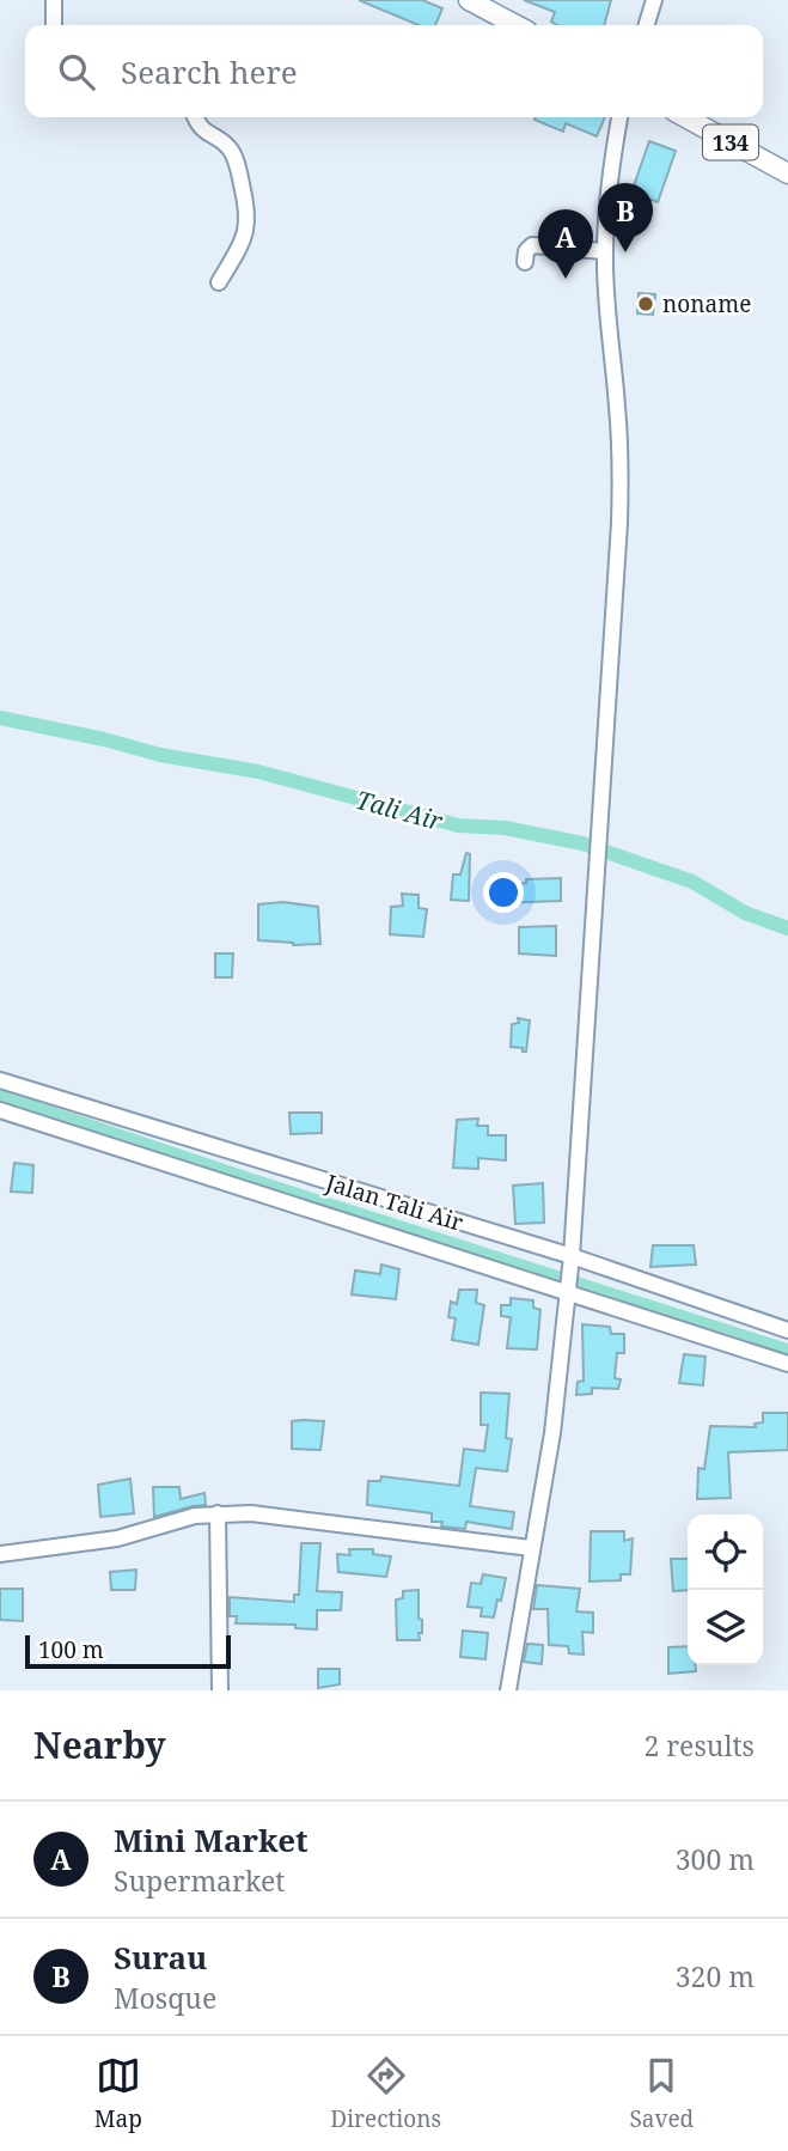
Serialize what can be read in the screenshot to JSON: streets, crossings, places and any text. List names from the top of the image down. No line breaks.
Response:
{"streets":{"main road":["134"],"street":["Jalan Tali Air"]},"water":["Tali Air"],"places":["noname"],"scale_bar":"100 m","page":{"search":"Search here","pins":["B","A"],"scale":"100 m","heading":["Nearby","2 results"],"list":[{"mark":"A","name":"Mini Market","note":"Supermarket","value":"300 m"},{"mark":"B","name":"Surau","note":"Mosque","value":"320 m"}],"nav":["Map","Directions","Saved"]}}
